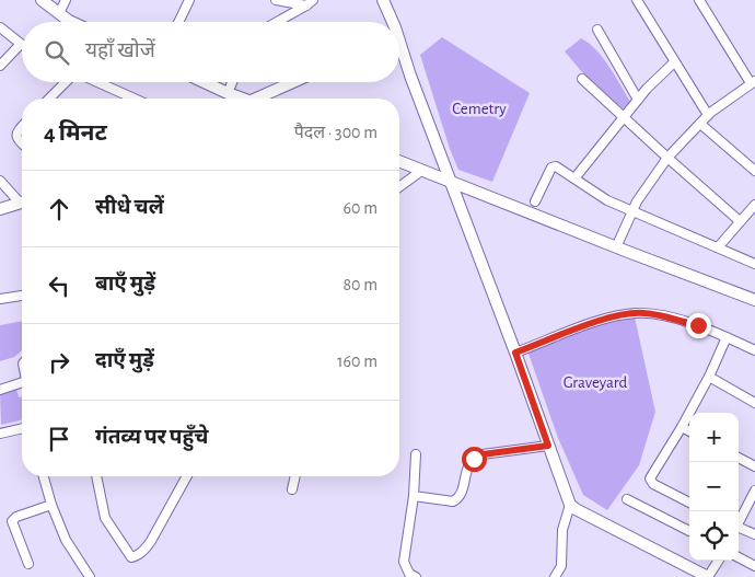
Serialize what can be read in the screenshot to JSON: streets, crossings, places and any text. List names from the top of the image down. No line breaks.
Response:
{"parks":["Cemetry","Graveyard"],"page":{"search":"यहाँ खोजें","heading":["4 मिनट","पैदल · 300 m"],"list":[["सीधे चलें","60 m"],["बाएँ मुड़ें","80 m"],["दाएँ मुड़ें","160 m"],"गंतव्य पर पहुँचे"],"map_buttons":["+","−"]}}
